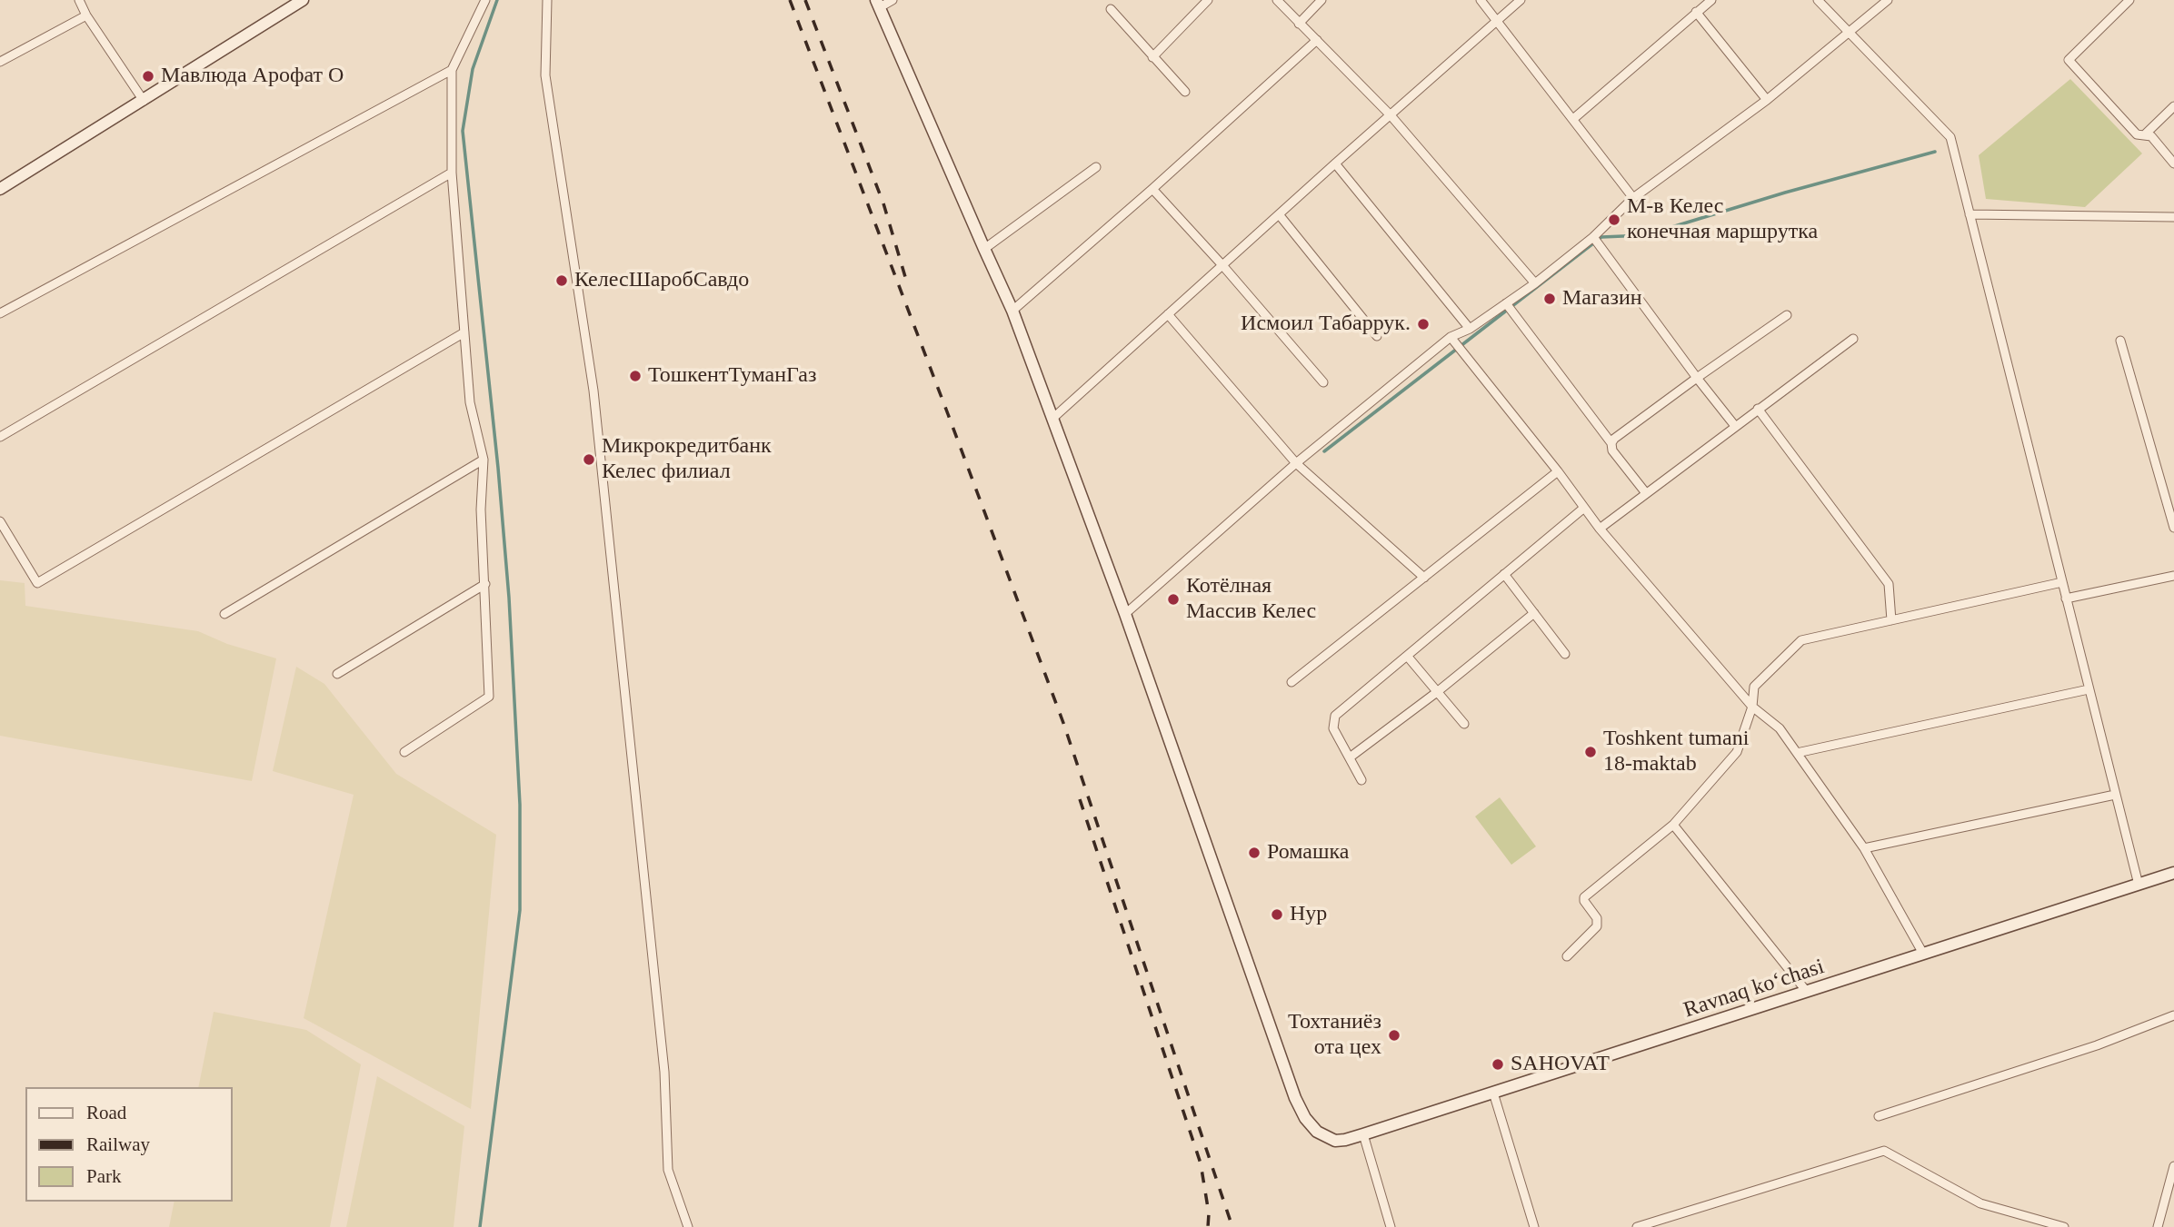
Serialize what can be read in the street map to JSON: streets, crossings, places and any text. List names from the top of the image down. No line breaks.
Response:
{"streets":{"street":["Ravnaq ko‘chasi"]},"places":["Мавлюда Арофат О","М-в Келес конечная маршрутка","КелесШаробСавдо","Магазин","Исмоил Табаррук.","ТошкентТуманГаз","Микрокредитбанк Келес филиал","Котёлная Массив Келес","Toshkent tumani 18-maktab","Ромашка","Нур","Тохтаниёз ота цех","SAHOVAT"],"legend":["Road","Railway","Park"]}
